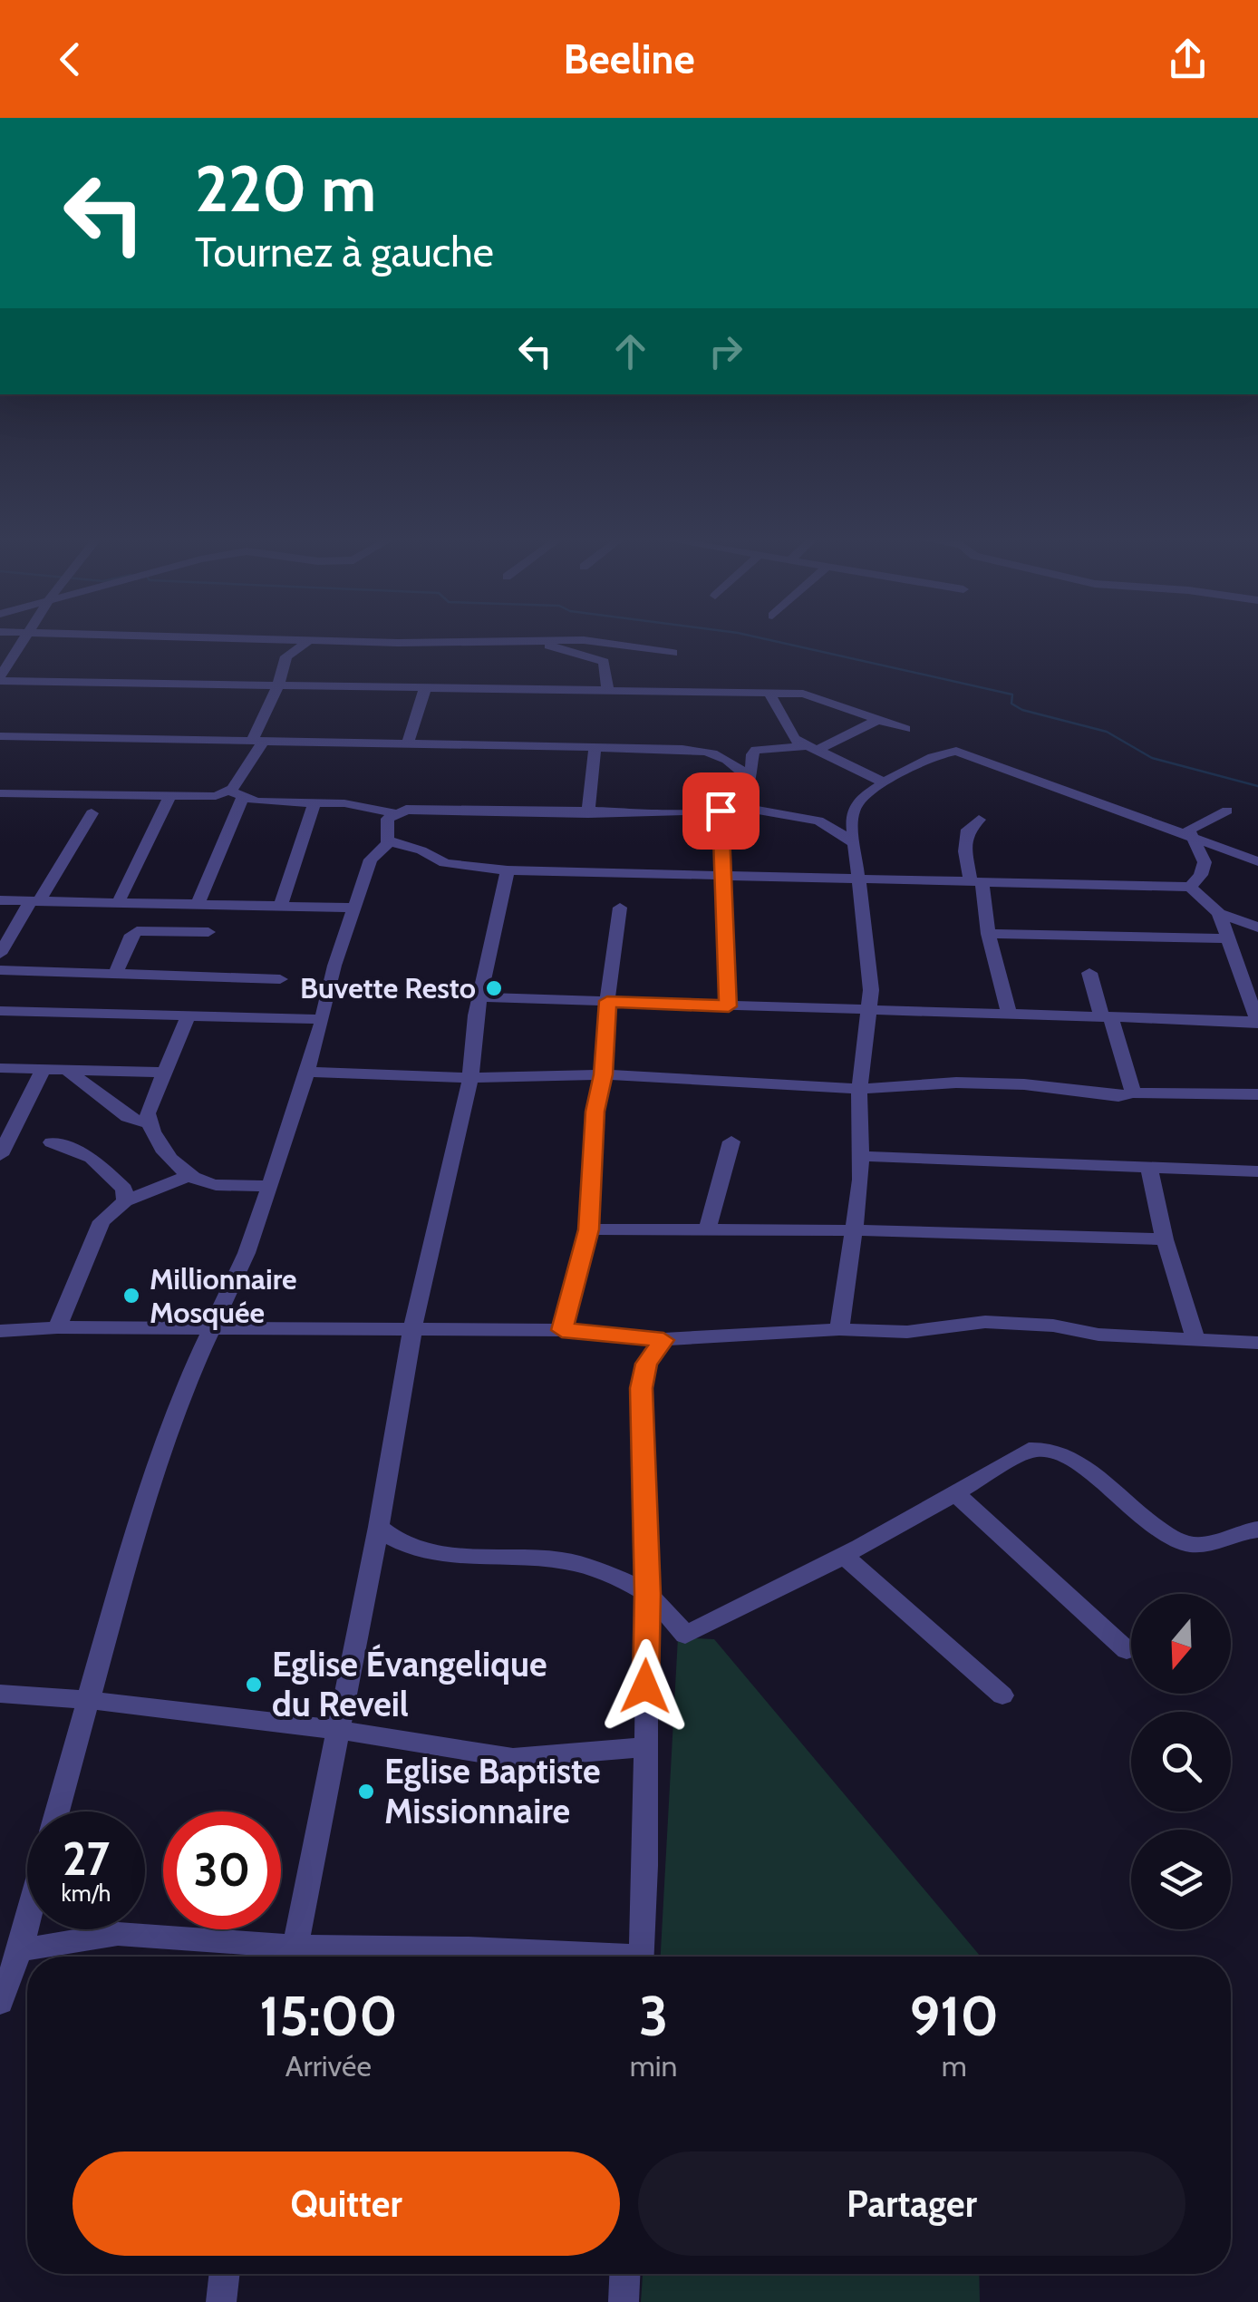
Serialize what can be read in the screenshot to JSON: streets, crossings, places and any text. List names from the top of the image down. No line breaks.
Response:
{"places":["Buvette Resto","Millionnaire Mosquée","Eglise Évangelique du Reveil","Eglise Baptiste Missionnaire"],"north":"bottom","page":{"header":"Beeline","turn":["220 m","Tournez à gauche"],"speed":"27 km/h","limit":"30","eta":["15:00","Arrivée","3","min","910","m"],"buttons":["Quitter","Partager"]}}
